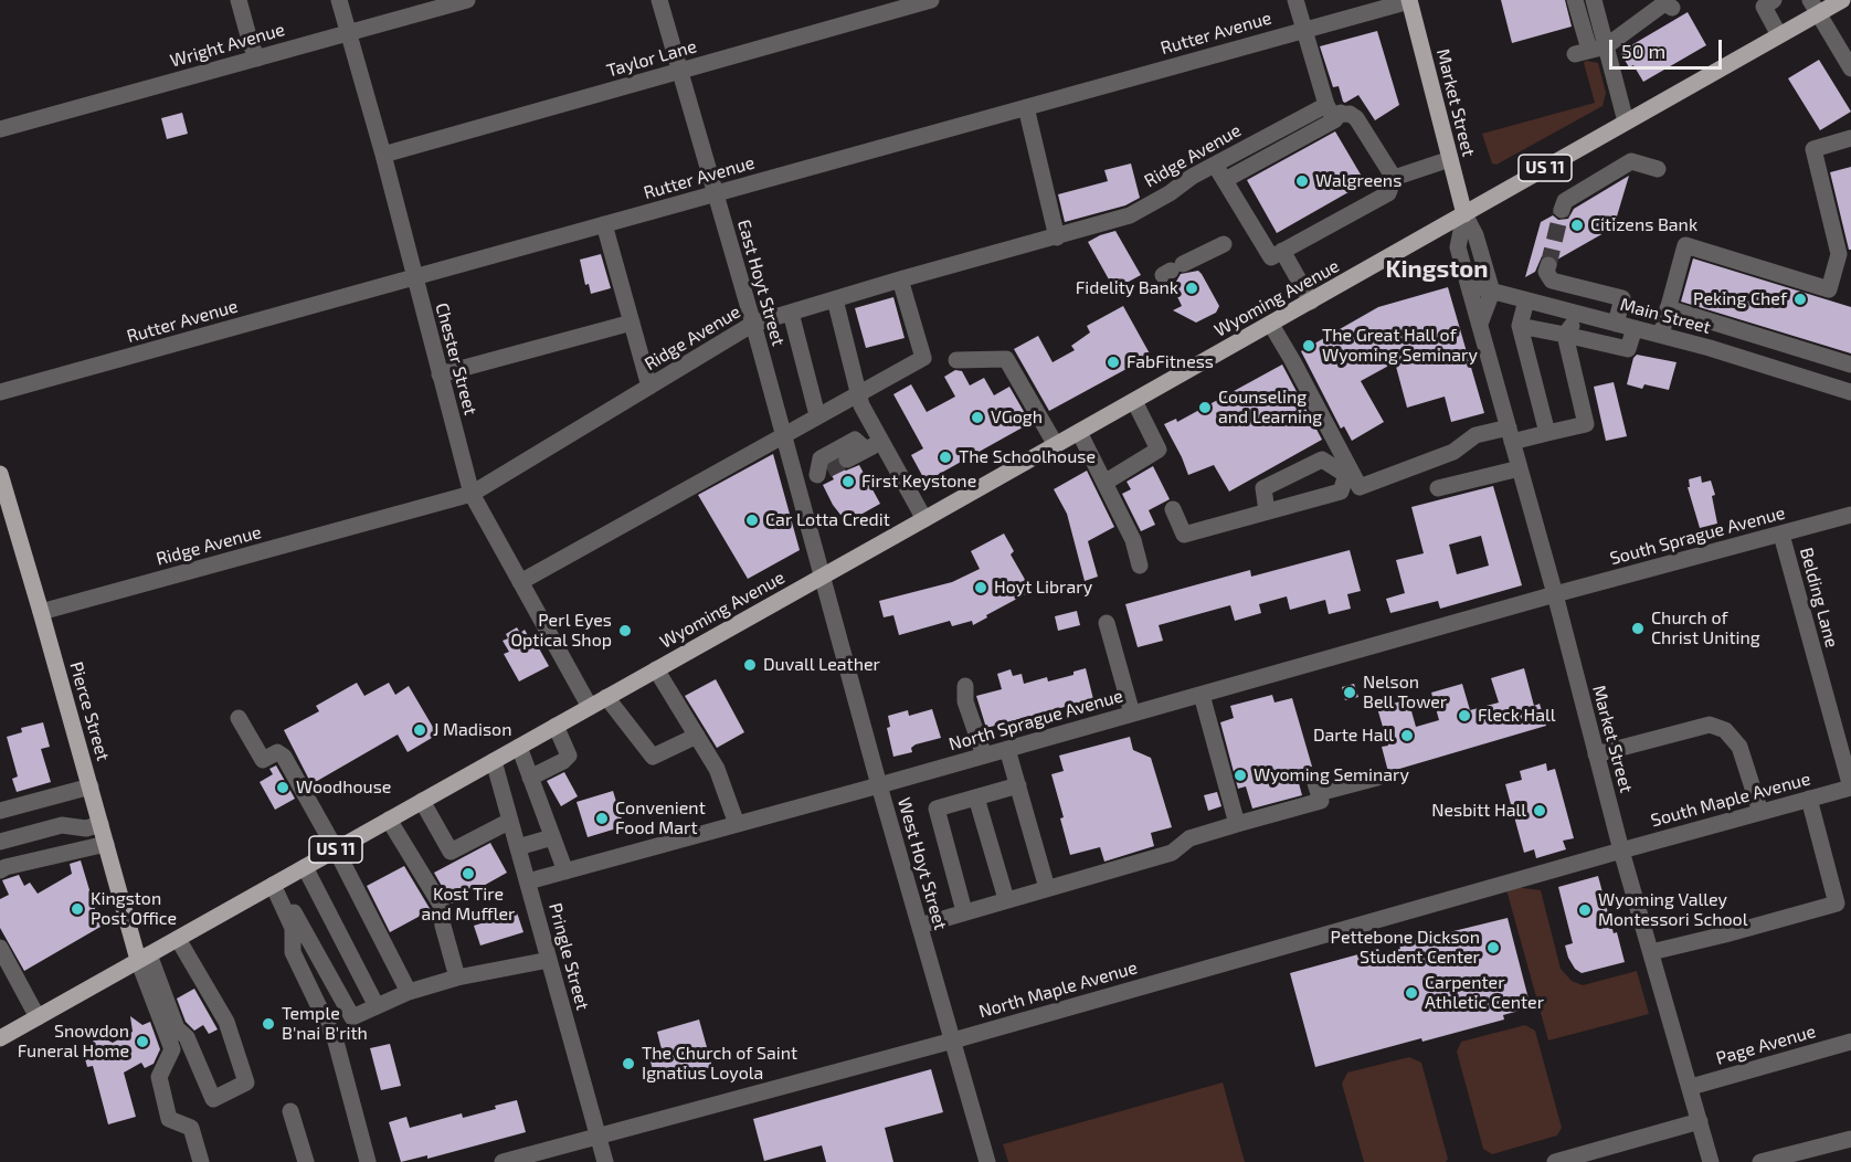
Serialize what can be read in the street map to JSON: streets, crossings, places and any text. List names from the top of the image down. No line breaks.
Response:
{"streets":{"main road":["Market Street","US 11","Wyoming Avenue","Pierce Street"],"street":["Rutter Avenue","Wright Avenue","Taylor Lane","Ridge Avenue","East Hoyt Street","Main Street","Chester Street","South Sprague Avenue","Belding Lane","North Sprague Avenue","South Maple Avenue","West Hoyt Street","Pringle Street","North Maple Avenue","Page Avenue"]},"crossings":[["Rutter Avenue","Market Street"],["Rutter Avenue","East Hoyt Street"],["Rutter Avenue","Chester Street"],["Wright Avenue","Chester Street"],["Taylor Lane","East Hoyt Street"],["Taylor Lane","Chester Street"],["Market Street","US 11"],["Market Street","Wyoming Avenue"],["Market Street","Main Street"],["Market Street","South Sprague Avenue"],["Market Street","North Sprague Avenue"],["Market Street","South Maple Avenue"],["Market Street","North Maple Avenue"],["Market Street","Page Avenue"],["Ridge Avenue","East Hoyt Street"],["Ridge Avenue","Chester Street"],["Ridge Avenue","Pierce Street"],["US 11","Wyoming Avenue"],["East Hoyt Street","Wyoming Avenue"],["East Hoyt Street","West Hoyt Street"],["Wyoming Avenue","Chester Street"],["Wyoming Avenue","Pierce Street"],["Wyoming Avenue","West Hoyt Street"],["Wyoming Avenue","Pringle Street"],["South Sprague Avenue","Belding Lane"],["South Sprague Avenue","North Sprague Avenue"],["Belding Lane","South Maple Avenue"],["North Sprague Avenue","West Hoyt Street"],["North Sprague Avenue","Pringle Street"],["South Maple Avenue","North Maple Avenue"],["West Hoyt Street","North Maple Avenue"],["Pringle Street","North Maple Avenue"]],"districts":["Kingston"],"places":["Walgreens","Citizens Bank","Fidelity Bank","Peking Chef","The Great Hall of Wyoming Seminary","FabFitness","Counseling and Learning","VGogh","The Schoolhouse","First Keystone","Car Lotta Credit","Hoyt Library","Church of Christ Uniting","Perl Eyes Optical Shop","Duvall Leather","Nelson Bell Tower","Fleck Hall","J Madison","Darte Hall","Wyoming Seminary","Woodhouse","Nesbitt Hall","Convenient Food Mart","Kost Tire and Muffler","Kingston Post Office","Wyoming Valley Montessori School","Pettebone Dickson Student Center","Carpenter Athletic Center","Temple B'nai B'rith","Snowdon Funeral Home","The Church of Saint Ignatius Loyola"],"scale_bar":"50 m"}
